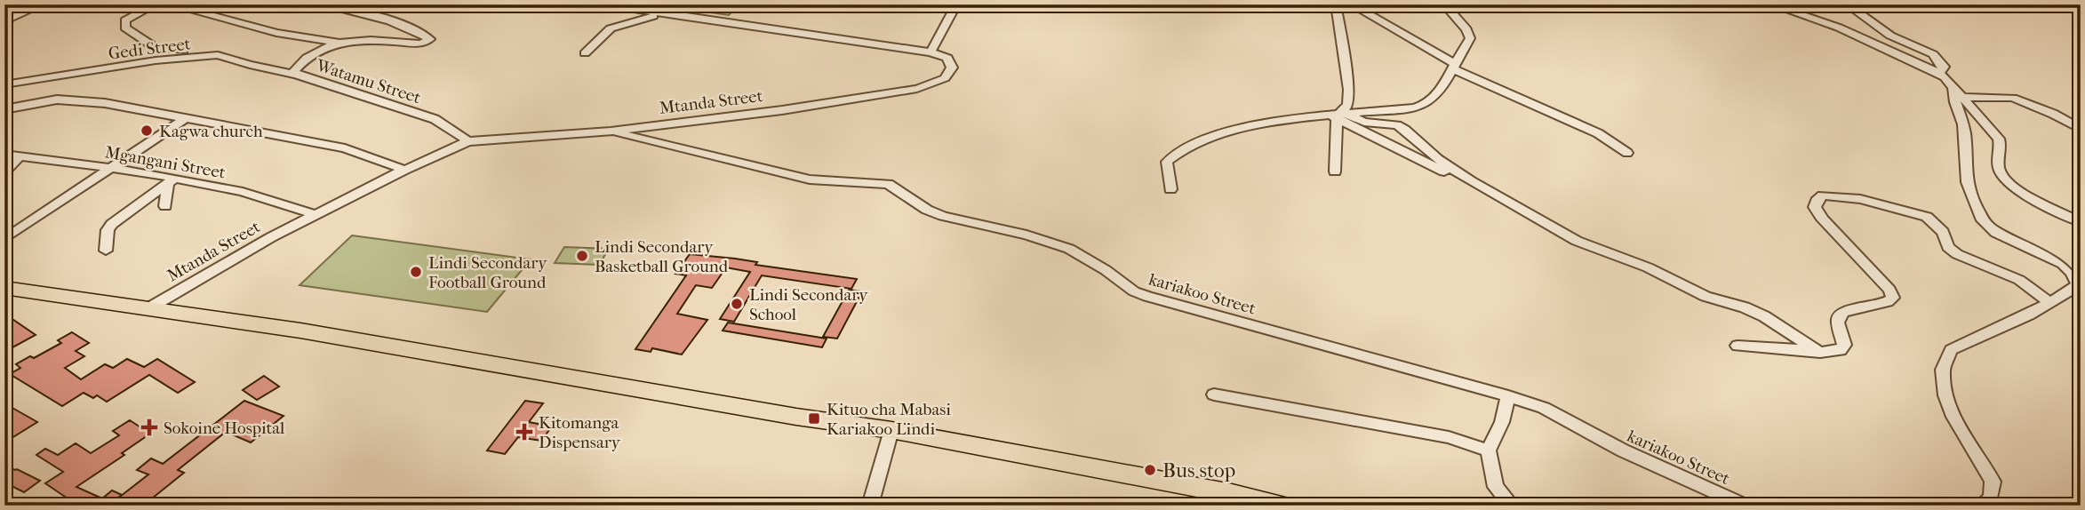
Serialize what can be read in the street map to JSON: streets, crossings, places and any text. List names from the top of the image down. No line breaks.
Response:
{"streets":{"street":["Gedi Street","Watamu Street","Mtanda Street","Mgangani Street","kariakoo Street"]},"crossings":[["Gedi Street","Watamu Street"],["Watamu Street","Mtanda Street"],["Mtanda Street","Mgangani Street"],["Mtanda Street","kariakoo Street"]],"places":{"other":["Kagwa church","Lindi Secondary Basketball Ground","Lindi Secondary Football Ground","Lindi Secondary School","Bus stop"],"transit":["Kituo cha Mabasi Kariakoo Lindi"],"health":["Sokoine Hospital","Kitomanga Dispensary"]}}
